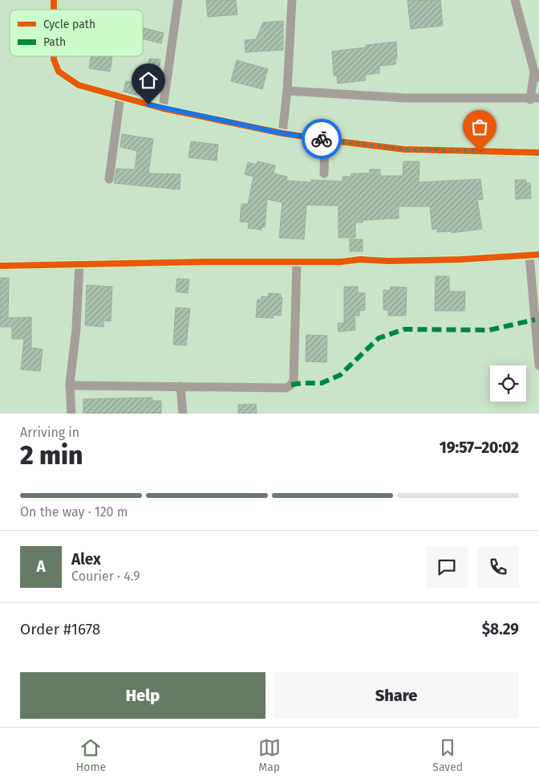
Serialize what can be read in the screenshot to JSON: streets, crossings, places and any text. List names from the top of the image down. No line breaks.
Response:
{"legend":["Cycle path","Path"],"page":{"heading":["2 min","Arriving in","19:57–20:02"],"panel":["Alex","Courier · 4.9","Order #1678","$8.29"],"bar":"On the way · 120 m","round":"A","buttons":["Help","Share"],"tabs":["Home","Map","Saved"]}}
